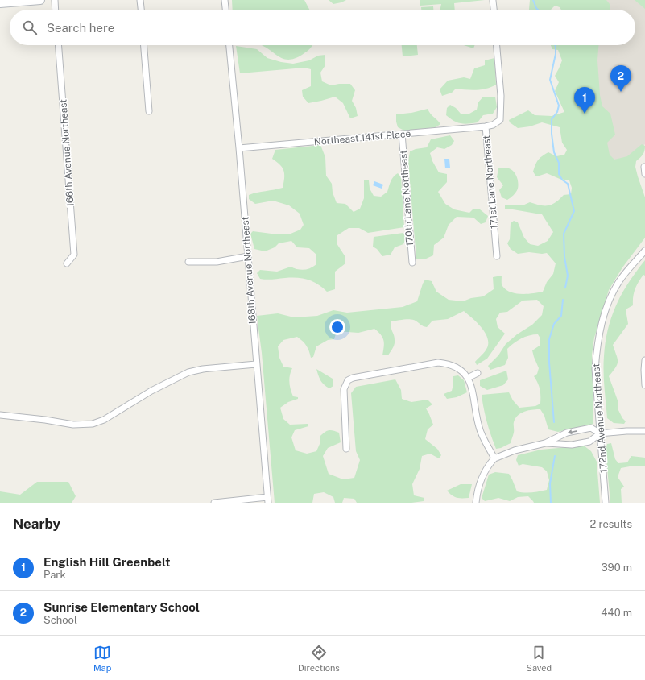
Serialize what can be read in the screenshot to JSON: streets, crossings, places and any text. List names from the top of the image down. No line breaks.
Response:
{"streets":{"street":["Northeast 141st Place","166th Avenue Northeast","171st Lane Northeast","170th Lane Northeast","168th Avenue Northeast","172nd Avenue Northeast"]},"crossings":[["Northeast 141st Place","171st Lane Northeast"],["Northeast 141st Place","170th Lane Northeast"],["Northeast 141st Place","168th Avenue Northeast"]],"page":{"search":"Search here","pins":["2","1"],"heading":["Nearby","2 results"],"list":[{"mark":"1","name":"English Hill Greenbelt","note":"Park","value":"390 m"},{"mark":"2","name":"Sunrise Elementary School","note":"School","value":"440 m"}],"nav":["Map","Directions","Saved"]}}
